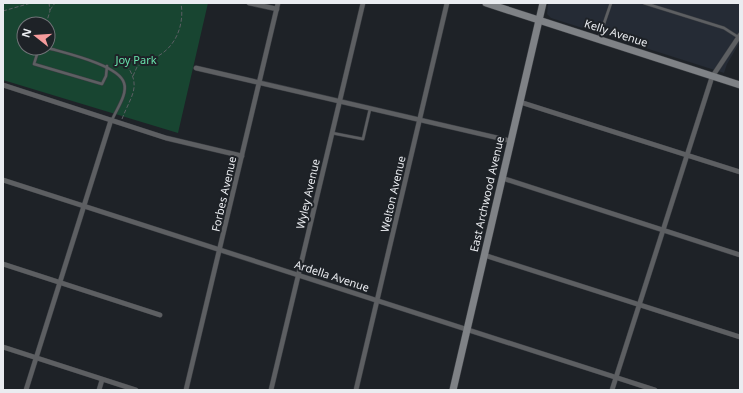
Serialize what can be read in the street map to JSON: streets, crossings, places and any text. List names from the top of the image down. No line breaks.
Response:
{"streets":{"main road":["Kelly Avenue","East Archwood Avenue"],"street":["Forbes Avenue","Wyley Avenue","Welton Avenue","Ardella Avenue"]},"crossings":[["Kelly Avenue","East Archwood Avenue"],["Forbes Avenue","Ardella Avenue"],["Wyley Avenue","Ardella Avenue"],["Welton Avenue","Ardella Avenue"],["East Archwood Avenue","Ardella Avenue"]],"parks":["Joy Park"],"north":"left"}
